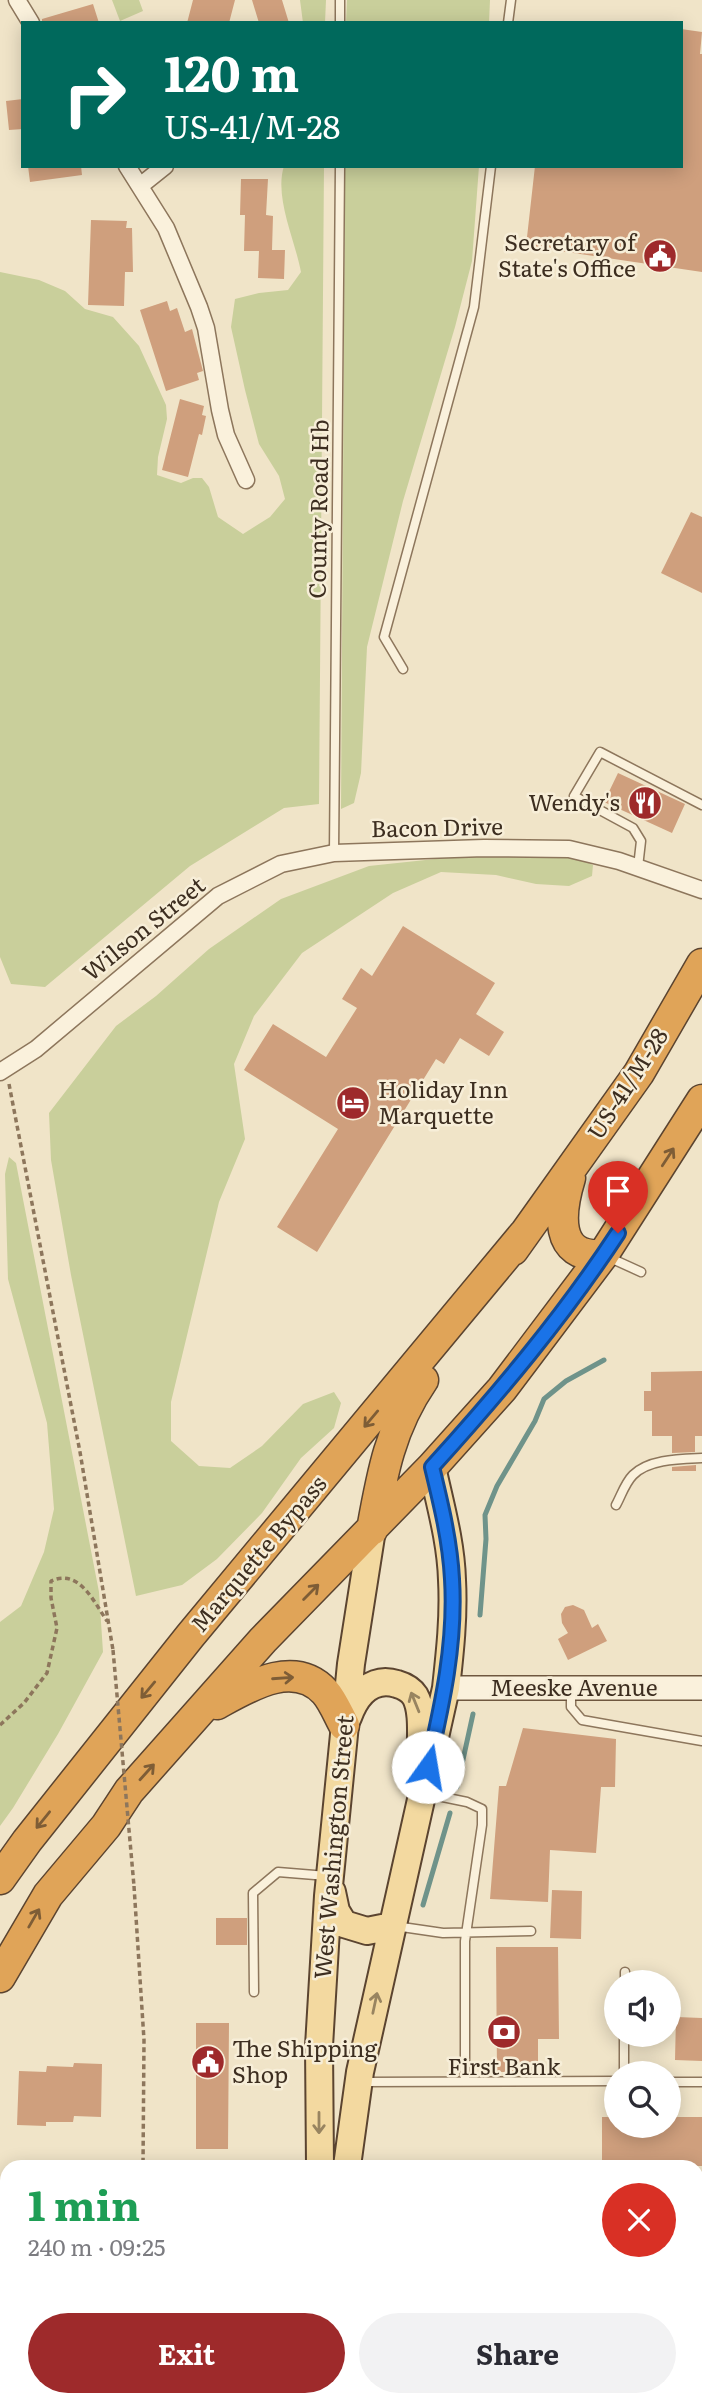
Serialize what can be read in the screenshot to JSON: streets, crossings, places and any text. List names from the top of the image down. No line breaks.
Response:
{"streets":{"highway":["US-41/M-28","Marquette Bypass"],"main road":["West Washington Street"],"street":["Bacon Drive","Wilson Street","Meeske Avenue"],"lane":["County Road Hb"]},"crossings":[["County Road Hb","Bacon Drive"],["County Road Hb","Wilson Street"],["Bacon Drive","Wilson Street"],["US-41/M-28","Marquette Bypass"]],"places":{"public building":["Secretary of State's Office","The Shipping Shop"],"restaurant":["Wendy's"],"hotel":["Holiday Inn Marquette"],"bank":["First Bank"]},"page":{"turn":["120 m","US-41/M-28"],"heading":["1 min","240 m · 09:25"],"buttons":["Exit","Share"]}}
